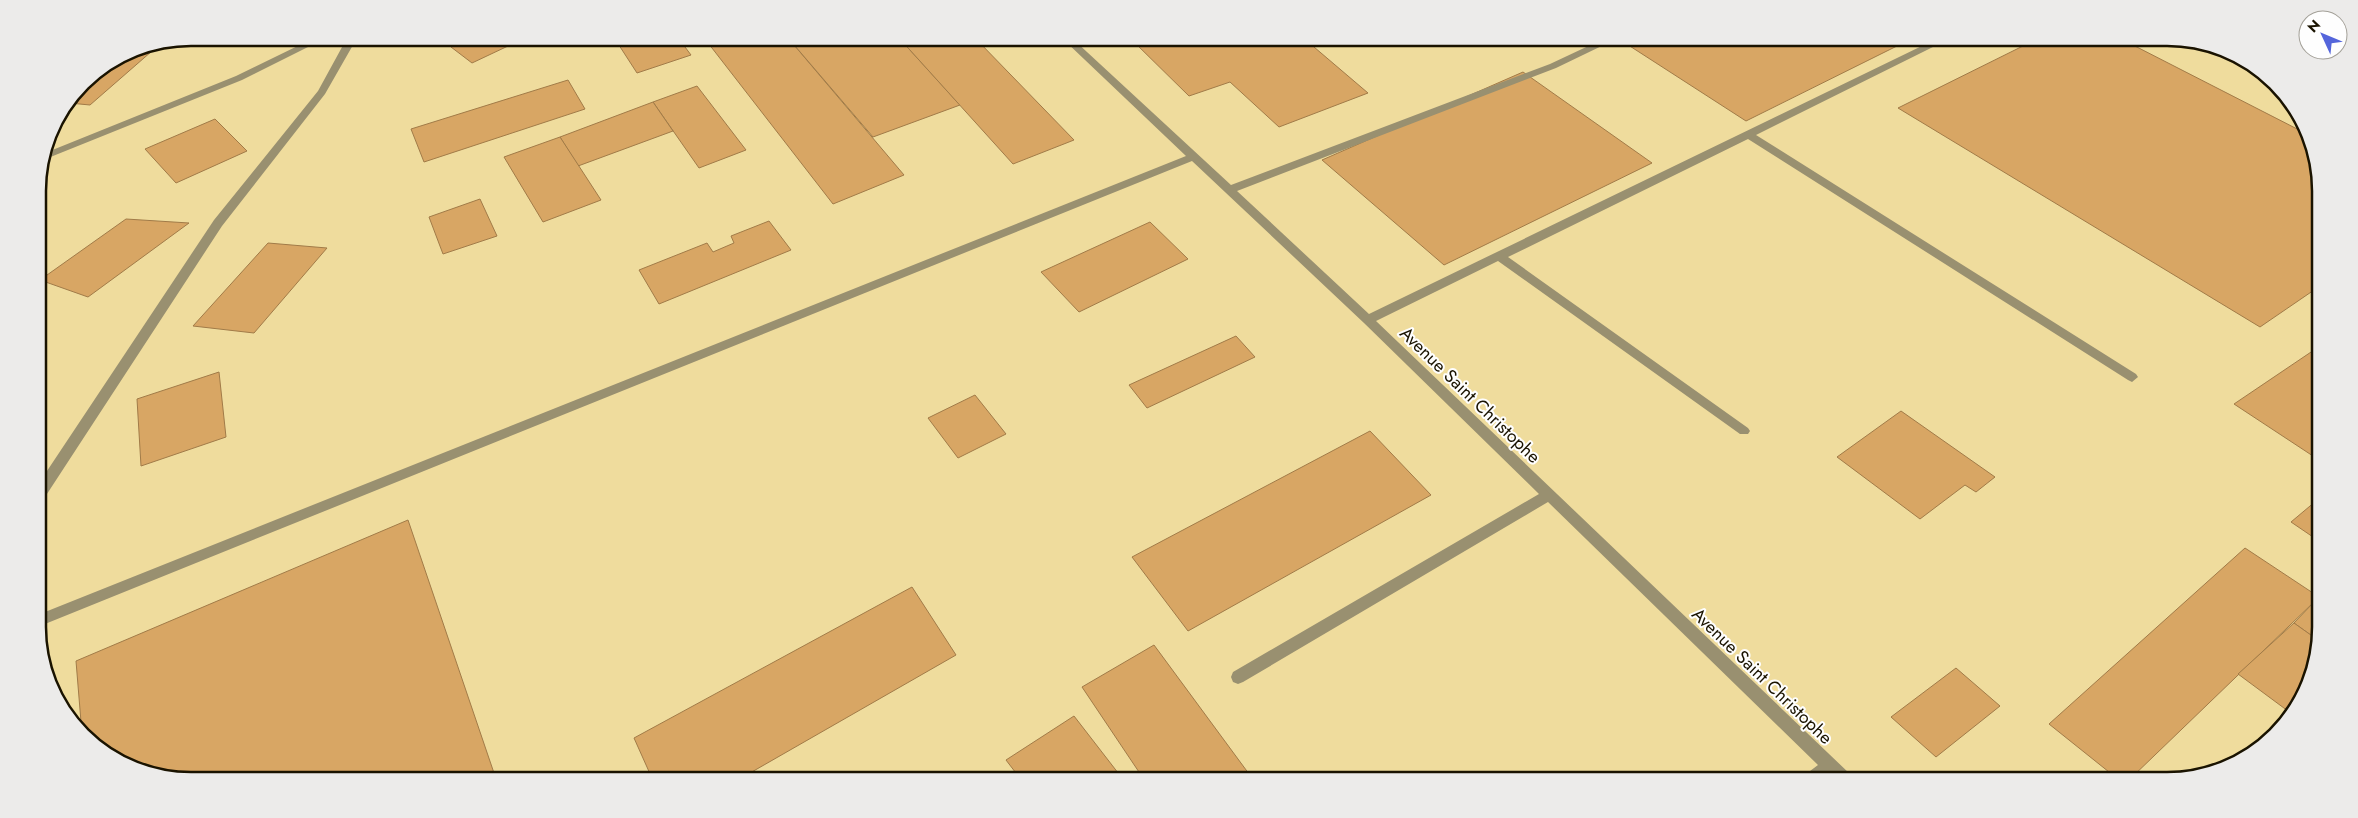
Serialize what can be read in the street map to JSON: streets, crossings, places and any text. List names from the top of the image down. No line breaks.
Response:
{"streets":{"street":["Avenue Saint Christophe"]},"north":"top left"}
